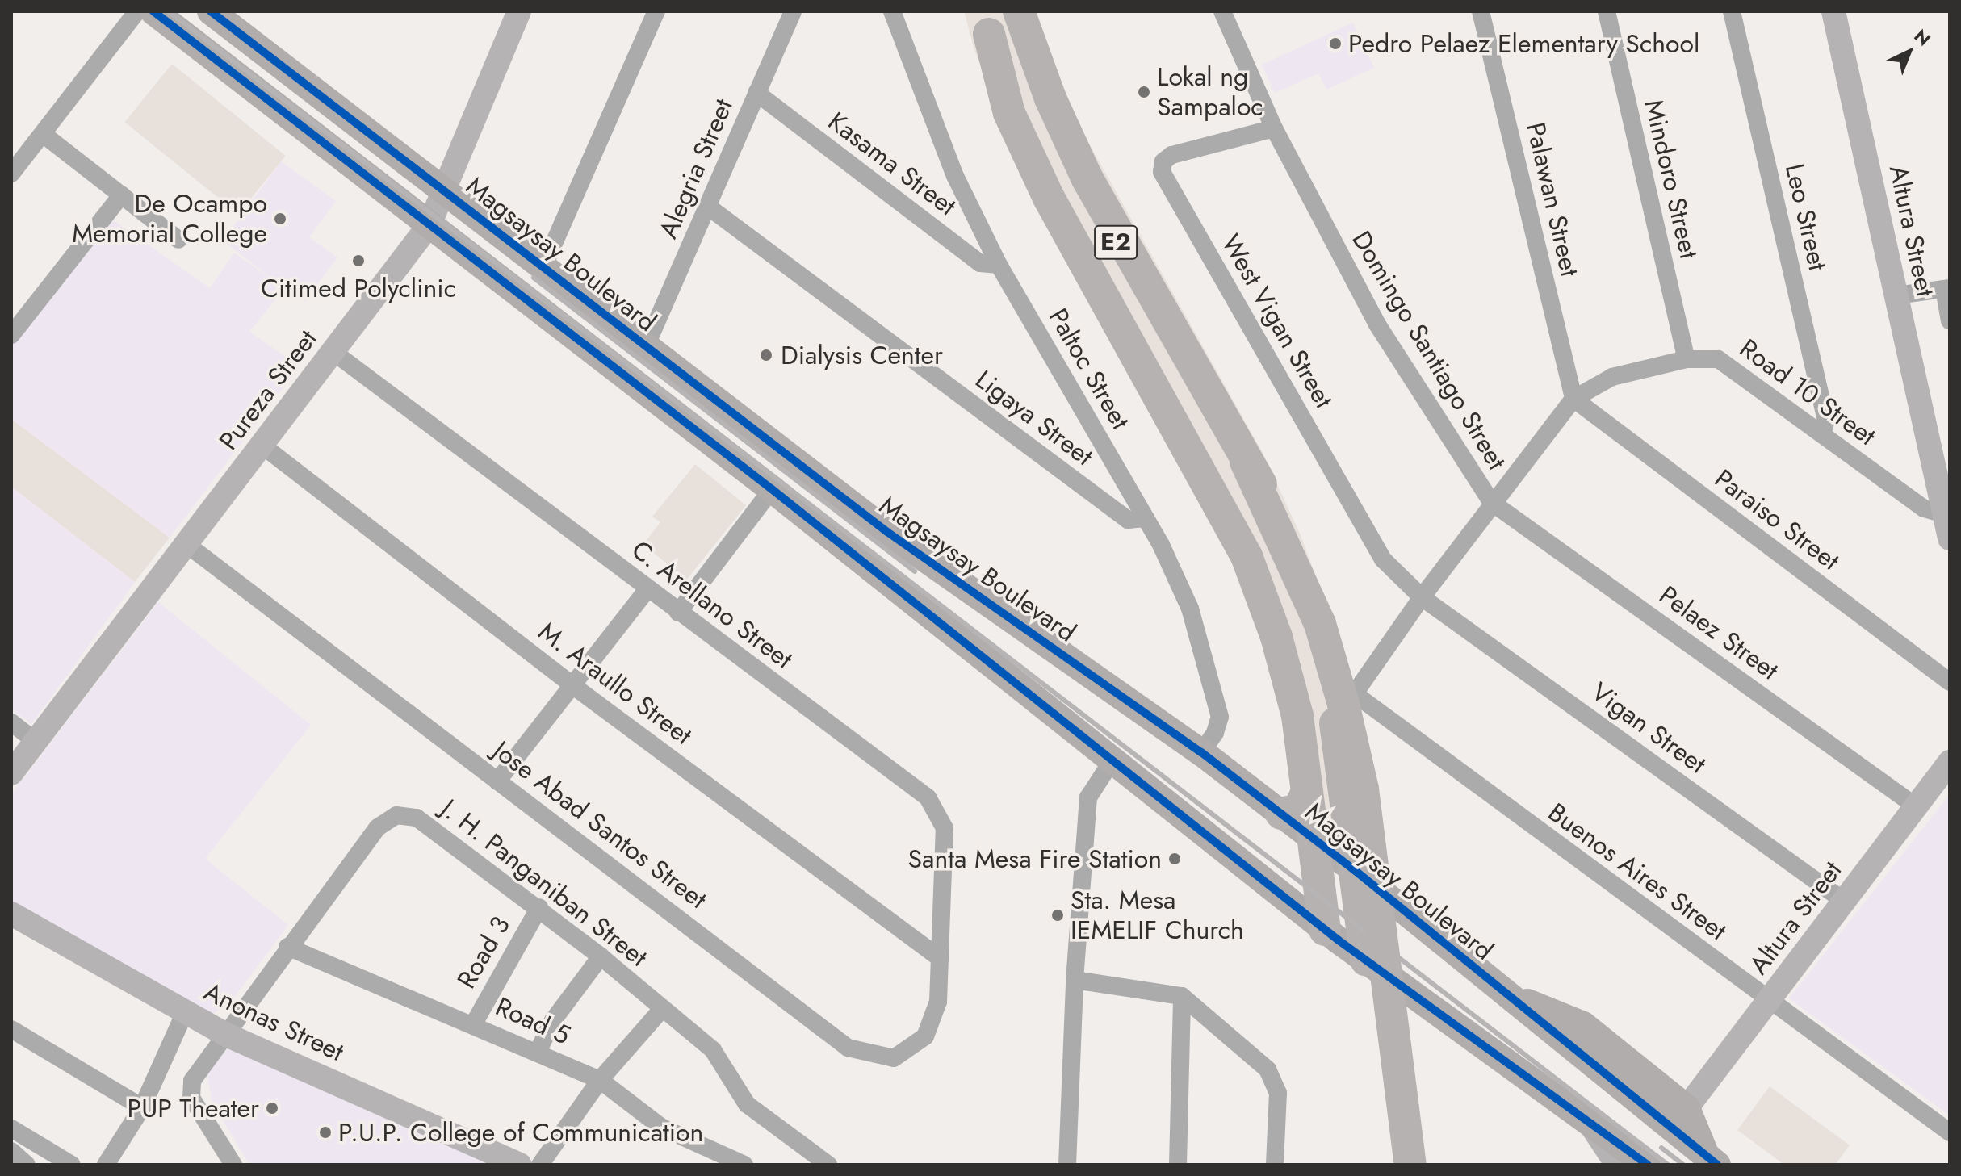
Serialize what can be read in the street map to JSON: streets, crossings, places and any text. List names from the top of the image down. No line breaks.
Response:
{"streets":{"highway":["E2"],"main road":["Magsaysay Boulevard"],"street":["Kasama Street","Alegria Street","Mindoro Street","Palawan Street","Leo Street","Altura Street","West Vigan Street","Domingo Santiago Street","Paltoc Street","Pureza Street","Road 10 Street","Ligaya Street","Paraiso Street","C. Arellano Street","Pelaez Street","M. Araullo Street","Vigan Street","Jose Abad Santos Street","Buenos Aires Street","J. H. Panganiban Street","Road 3","Road 5","Anonas Street"]},"crossings":[["Kasama Street","Alegria Street"],["Kasama Street","Paltoc Street"],["Alegria Street","Magsaysay Boulevard"],["Alegria Street","Ligaya Street"],["Mindoro Street","Road 10 Street"],["Palawan Street","Road 10 Street"],["Palawan Street","Paraiso Street"],["Leo Street","Road 10 Street"],["Altura Street","Road 10 Street"],["Altura Street","Pelaez Street"],["Altura Street","Vigan Street"],["Altura Street","Buenos Aires Street"],["Magsaysay Boulevard","Paltoc Street"],["Magsaysay Boulevard","Pureza Street"],["West Vigan Street","Domingo Santiago Street"],["West Vigan Street","Vigan Street"],["Domingo Santiago Street","Road 10 Street"],["Domingo Santiago Street","Pelaez Street"],["Domingo Santiago Street","Vigan Street"],["Domingo Santiago Street","Buenos Aires Street"],["Paltoc Street","Ligaya Street"],["Pureza Street","C. Arellano Street"],["Pureza Street","M. Araullo Street"],["Pureza Street","Jose Abad Santos Street"],["Road 10 Street","Paraiso Street"],["Road 10 Street","Pelaez Street"],["C. Arellano Street","M. Araullo Street"],["C. Arellano Street","Jose Abad Santos Street"],["M. Araullo Street","Jose Abad Santos Street"],["J. H. Panganiban Street","Road 3"],["J. H. Panganiban Street","Road 5"],["J. H. Panganiban Street","Anonas Street"],["Road 3","Road 5"]],"places":["Pedro Pelaez Elementary School","Lokal ng Sampaloc","De Ocampo Memorial College","Citimed Polyclinic","Dialysis Center","Santa Mesa Fire Station","Sta. Mesa IEMELIF Church","PUP Theater","P.U.P. College of Communication"],"north":"top right"}
